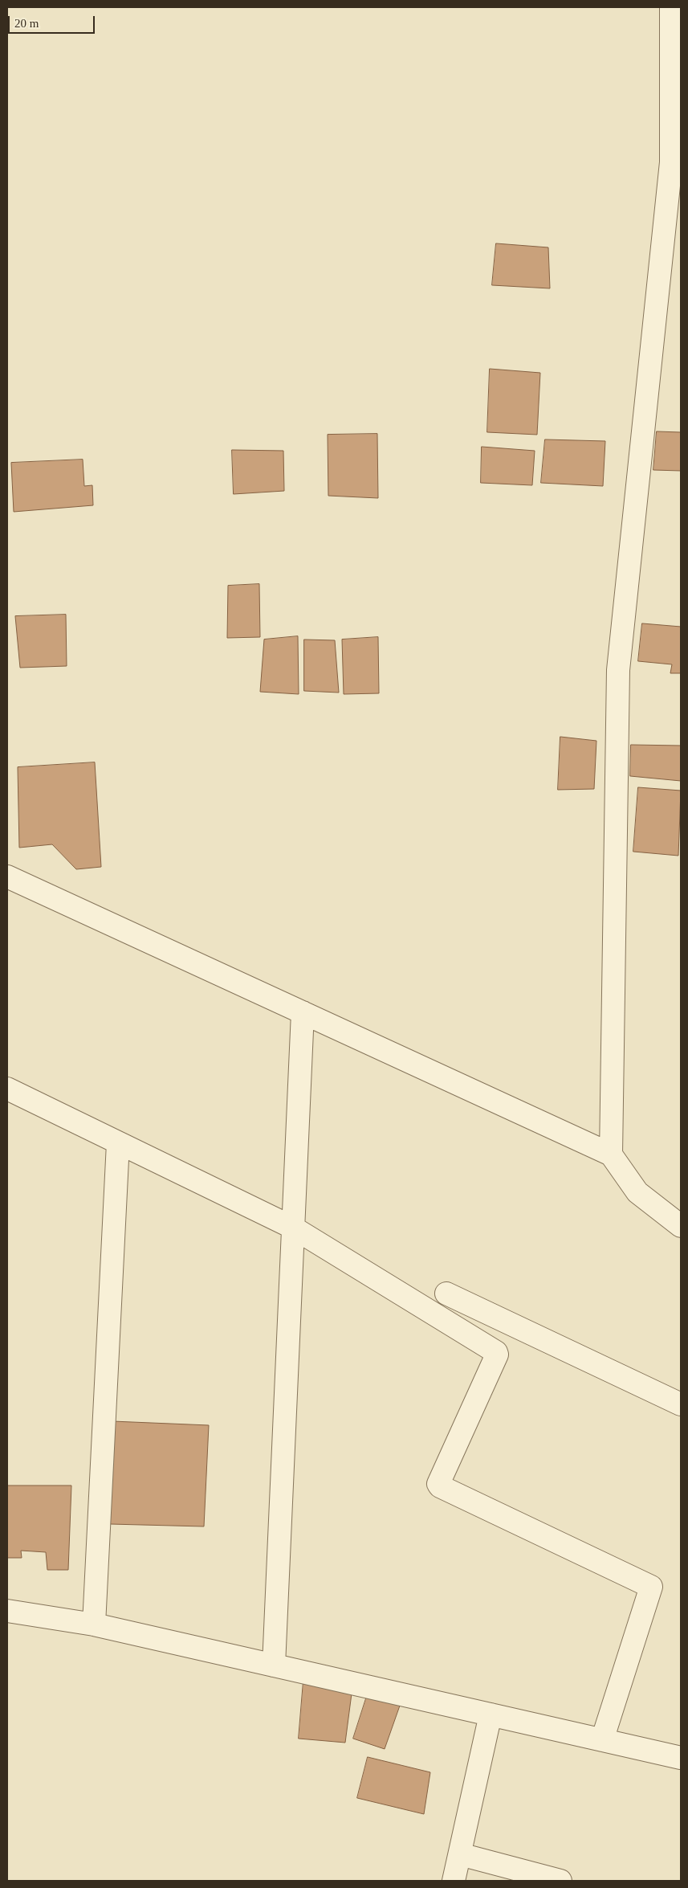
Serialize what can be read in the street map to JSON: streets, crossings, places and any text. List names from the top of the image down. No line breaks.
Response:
{"scale_bar":"20 m"}
